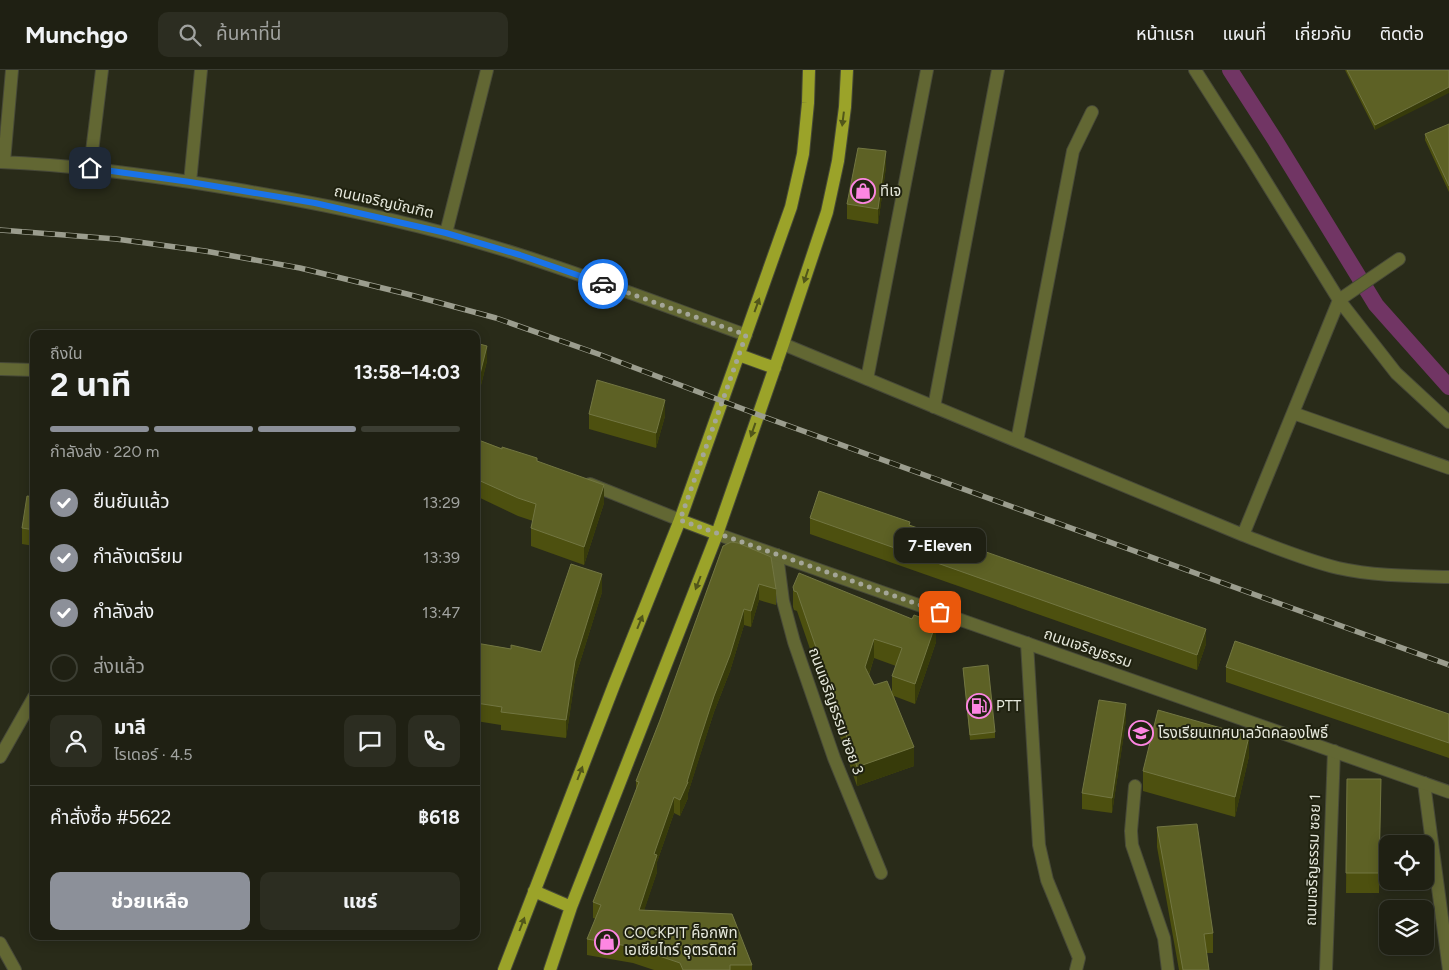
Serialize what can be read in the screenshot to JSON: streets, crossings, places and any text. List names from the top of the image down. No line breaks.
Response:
{"streets":{"street":["ถนนเจริญบัณฑิต","ถนนเจริญธรรม","ถนนเจริญธรรม ซอย 3","ถนนเจริญธรรม ซอย 1"]},"crossings":[["ถนนเจริญธรรม","ถนนเจริญธรรม ซอย 3"],["ถนนเจริญธรรม","ถนนเจริญธรรม ซอย 1"]],"places":{"shop":["ทีเจ","COCKPIT ค็อกพิท เอเซียไทร์ อุตรดิตถ์"],"other":["7-Eleven"],"fuel station":["PTT"],"school or university":["โรงเรียนเทศบาลวัดคลองโพธิ์"]},"page":{"header":"Munchgo","search":"ค้นหาที่นี่","nav":["หน้าแรก","แผนที่","เกี่ยวกับ","ติดต่อ"],"heading":["2 นาที","ถึงใน","13:58–14:03"],"panel":["มาลี","ไรเดอร์ · 4.5","คำสั่งซื้อ #5622","฿618"],"bar":"กำลังส่ง · 220 m","list":[["ยืนยันแล้ว","13:29"],["กำลังเตรียม","13:39"],["กำลังส่ง","13:47"],"ส่งแล้ว"],"bubble":"7-Eleven","buttons":["ช่วยเหลือ","แชร์"]}}
